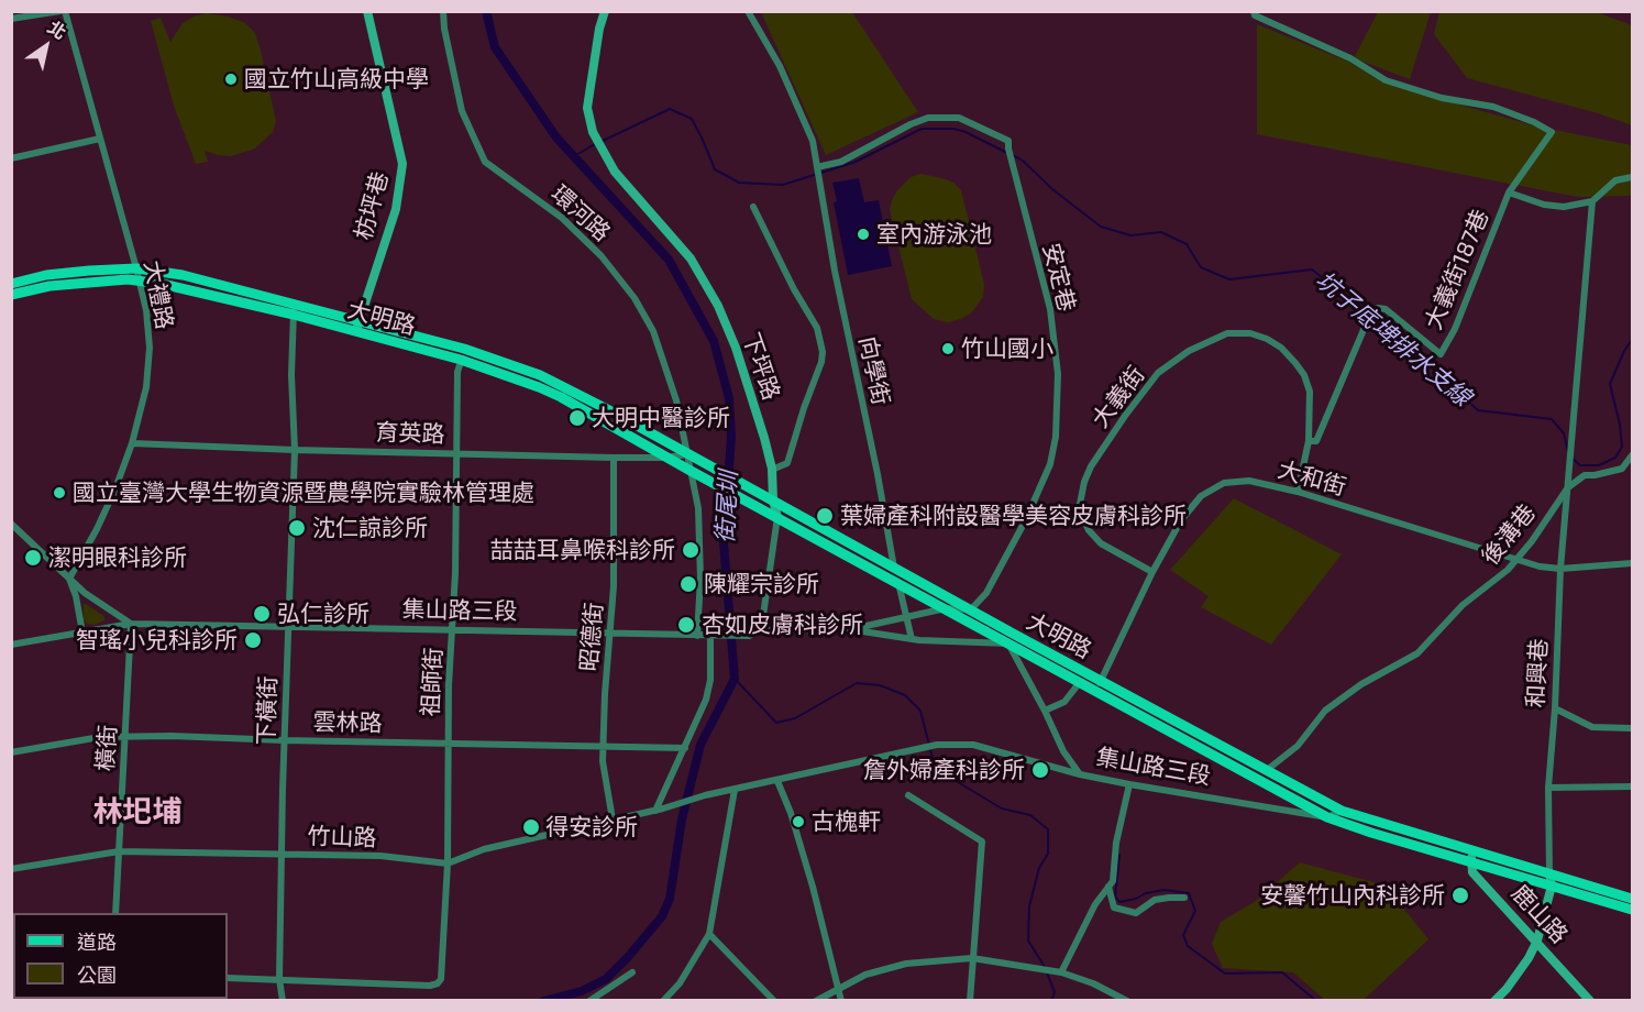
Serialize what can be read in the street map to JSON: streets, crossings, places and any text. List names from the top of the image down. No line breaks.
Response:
{"streets":{"main road":["大明路","集山路三段"],"street":["枋坪巷","環河路","大義街187巷","安定巷","大禮路","下坪路","向學街","大義街","育英路","大和街","後溝巷","昭德街","和興巷","祖師街","下橫街","雲林路","橫街","竹山路","鹿山路"]},"crossings":[["枋坪巷","大明路"],["環河路","大明路"],["環河路","育英路"],["環河路","集山路三段"],["大義街187巷","大義街"],["安定巷","大明路"],["安定巷","向學街"],["大禮路","大明路"],["大禮路","育英路"],["大明路","下坪路"],["大明路","向學街"],["大明路","育英路"],["大明路","大和街"],["大明路","後溝巷"],["大明路","集山路三段"],["大明路","祖師街"],["大明路","下橫街"],["下坪路","集山路三段"],["大義街","大和街"],["育英路","昭德街"],["育英路","祖師街"],["育英路","下橫街"],["大和街","後溝巷"],["大和街","和興巷"],["後溝巷","和興巷"],["集山路三段","昭德街"],["集山路三段","和興巷"],["集山路三段","祖師街"],["集山路三段","下橫街"],["集山路三段","橫街"],["集山路三段","鹿山路"],["昭德街","雲林路"],["昭德街","竹山路"],["祖師街","下橫街"],["祖師街","雲林路"],["祖師街","竹山路"],["下橫街","雲林路"],["下橫街","竹山路"],["雲林路","橫街"],["橫街","竹山路"]],"districts":["林圯埔"],"water":["坑子底埤排水支線","街尾圳"],"places":["國立竹山高級中學","室內游泳池","竹山國小","大明中醫診所","國立臺灣大學生物資源暨農學院實驗林管理處","葉婦產科附設醫學美容皮膚科診所","沈仁諒診所","喆喆耳鼻喉科診所","潔明眼科診所","陳耀宗診所","弘仁診所","杏如皮膚科診所","智瑤小兒科診所","詹外婦產科診所","古槐軒","得安診所","安馨竹山內科診所"],"legend":["道路","公園"],"north":"top right"}
